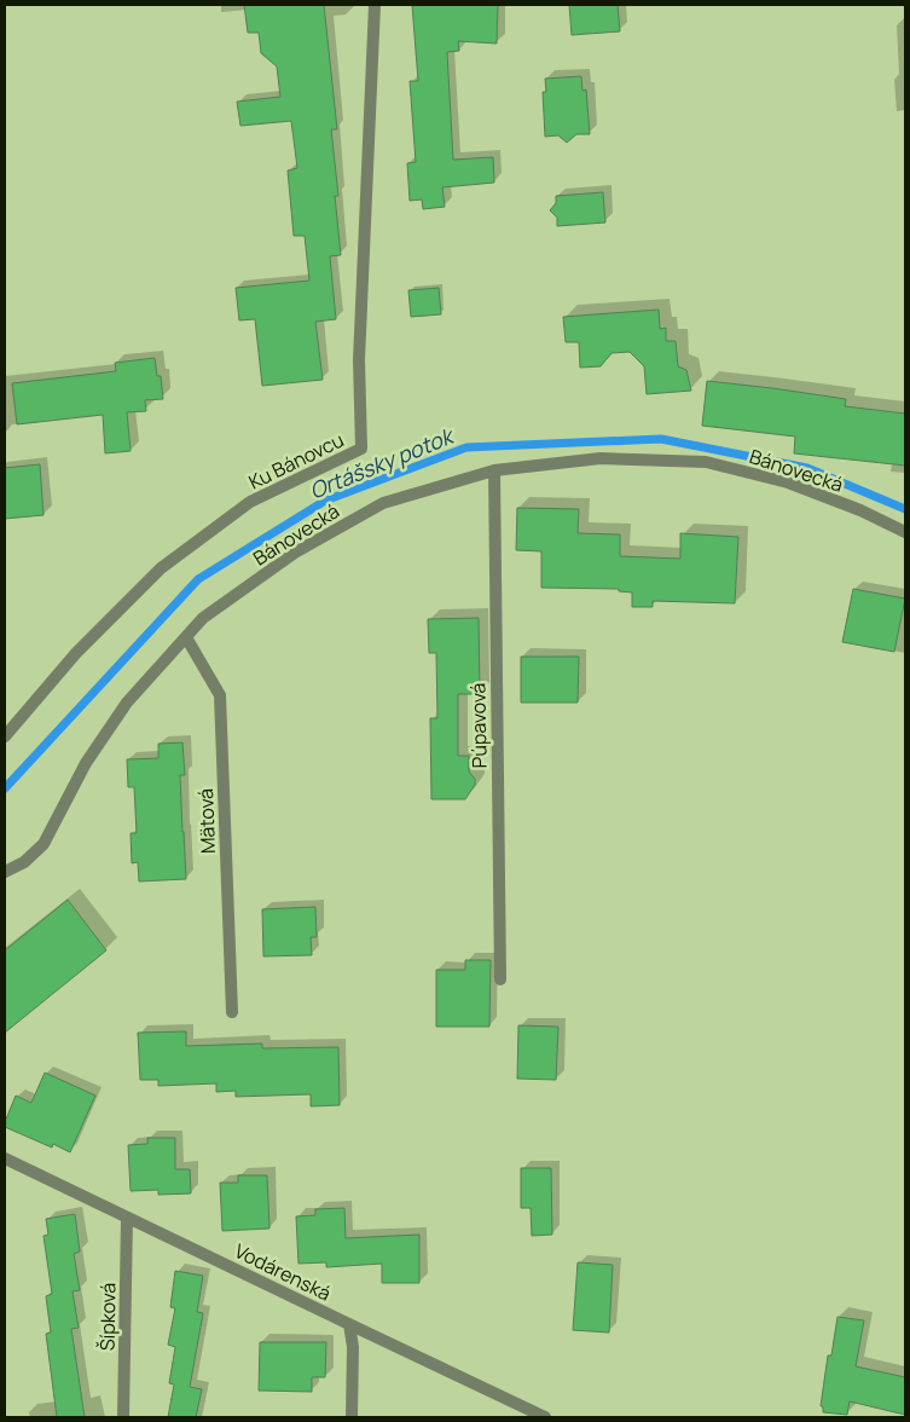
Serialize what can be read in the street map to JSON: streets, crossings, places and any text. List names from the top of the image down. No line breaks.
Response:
{"streets":{"street":["Ku Bánovcu","Bánovecká","Púpavová","Mätová","Vodárenská","Šípková"]},"crossings":[["Bánovecká","Púpavová"],["Bánovecká","Mätová"],["Vodárenská","Šípková"]],"water":["Ortášsky potok"]}
